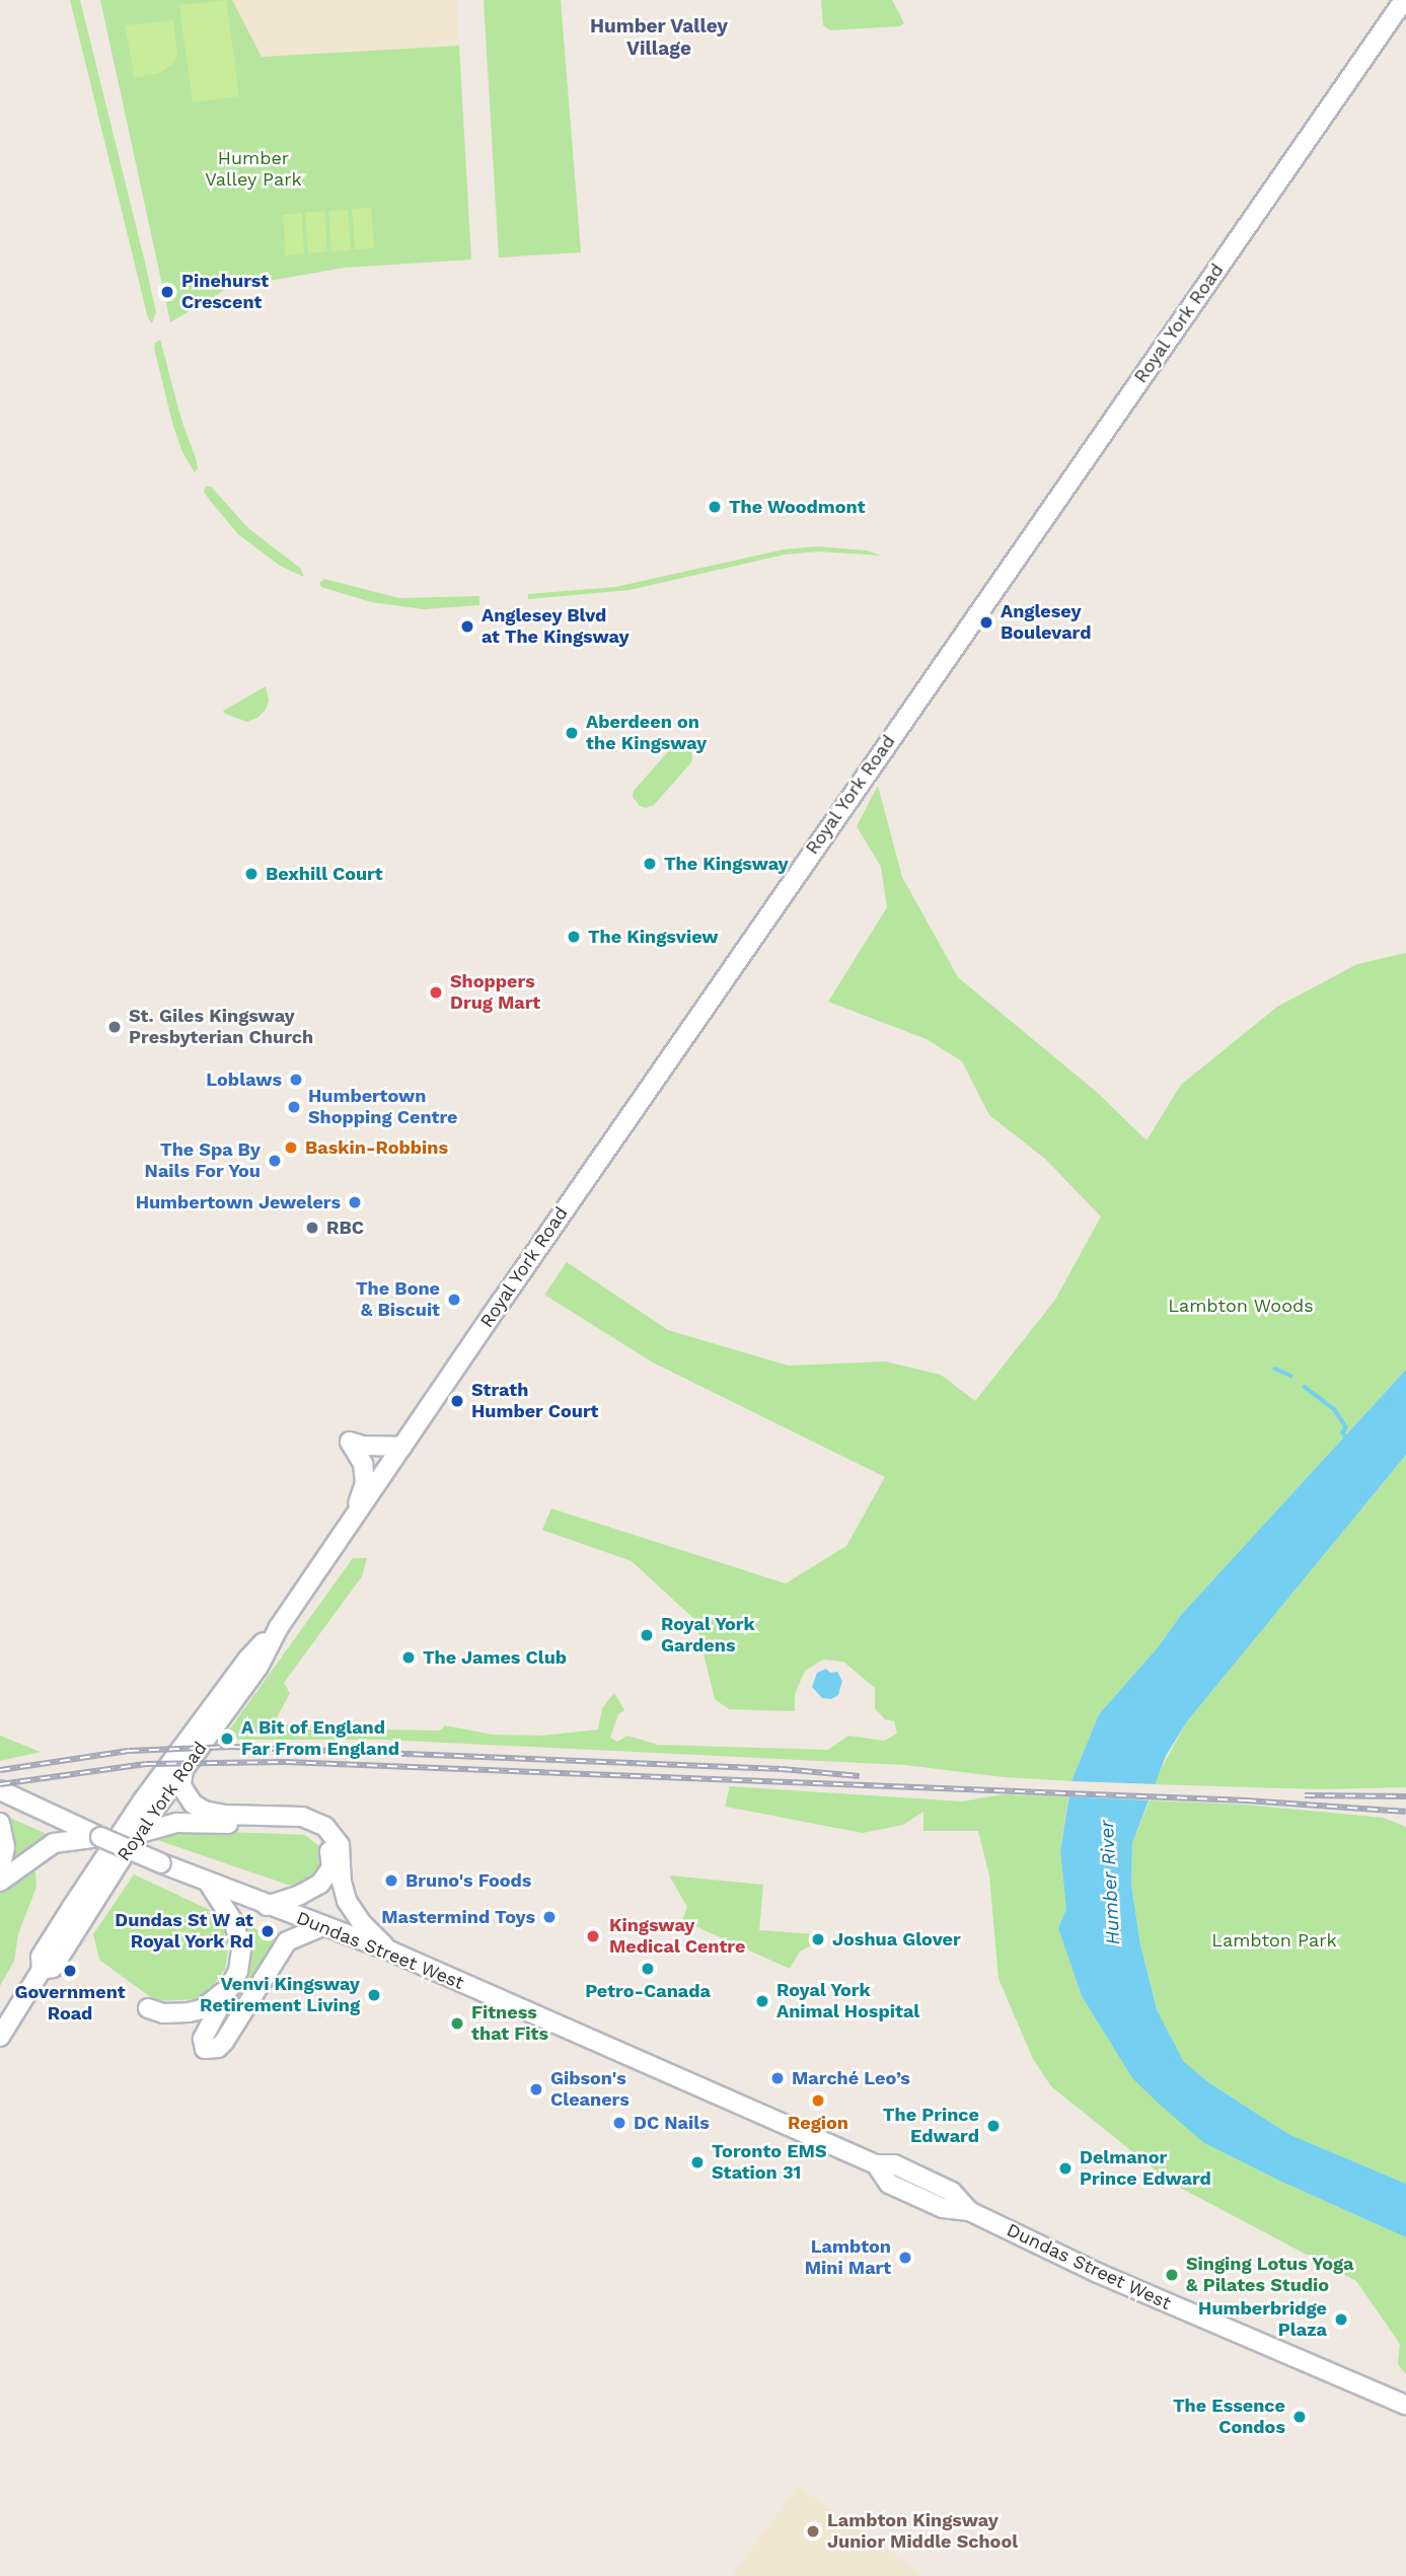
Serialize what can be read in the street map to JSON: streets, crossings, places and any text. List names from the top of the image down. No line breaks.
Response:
{"streets":{"main road":["Royal York Road","Dundas Street West"]},"districts":["Humber Valley Village"],"water":["Humber River"],"parks":["Humber Valley Park","Lambton Woods","Lambton Park"],"places":["Pinehurst Crescent","The Woodmont","Anglesey Boulevard","Anglesey Blvd at The Kingsway","Aberdeen on the Kingsway","The Kingsway","Bexhill Court","The Kingsview","Shoppers Drug Mart","St. Giles Kingsway Presbyterian Church","Loblaws","Humbertown Shopping Centre","Baskin-Robbins","The Spa By Nails For You","Humbertown Jewelers","RBC","The Bone & Biscuit","Strath Humber Court","Royal York Gardens","The James Club","A Bit of England Far From England","Bruno's Foods","Mastermind Toys","Dundas St W at Royal York Rd","Kingsway Medical Centre","Joshua Glover","Petro-Canada","Government Road","Venvi Kingsway Retirement Living","Royal York Animal Hospital","Fitness that Fits","Marché Leo’s","Gibson's Cleaners","Region","DC Nails","The Prince Edward","Toronto EMS Station 31","Delmanor Prince Edward","Lambton Mini Mart","Singing Lotus Yoga & Pilates Studio","Humberbridge Plaza","The Essence Condos","Lambton Kingsway Junior Middle School"]}
